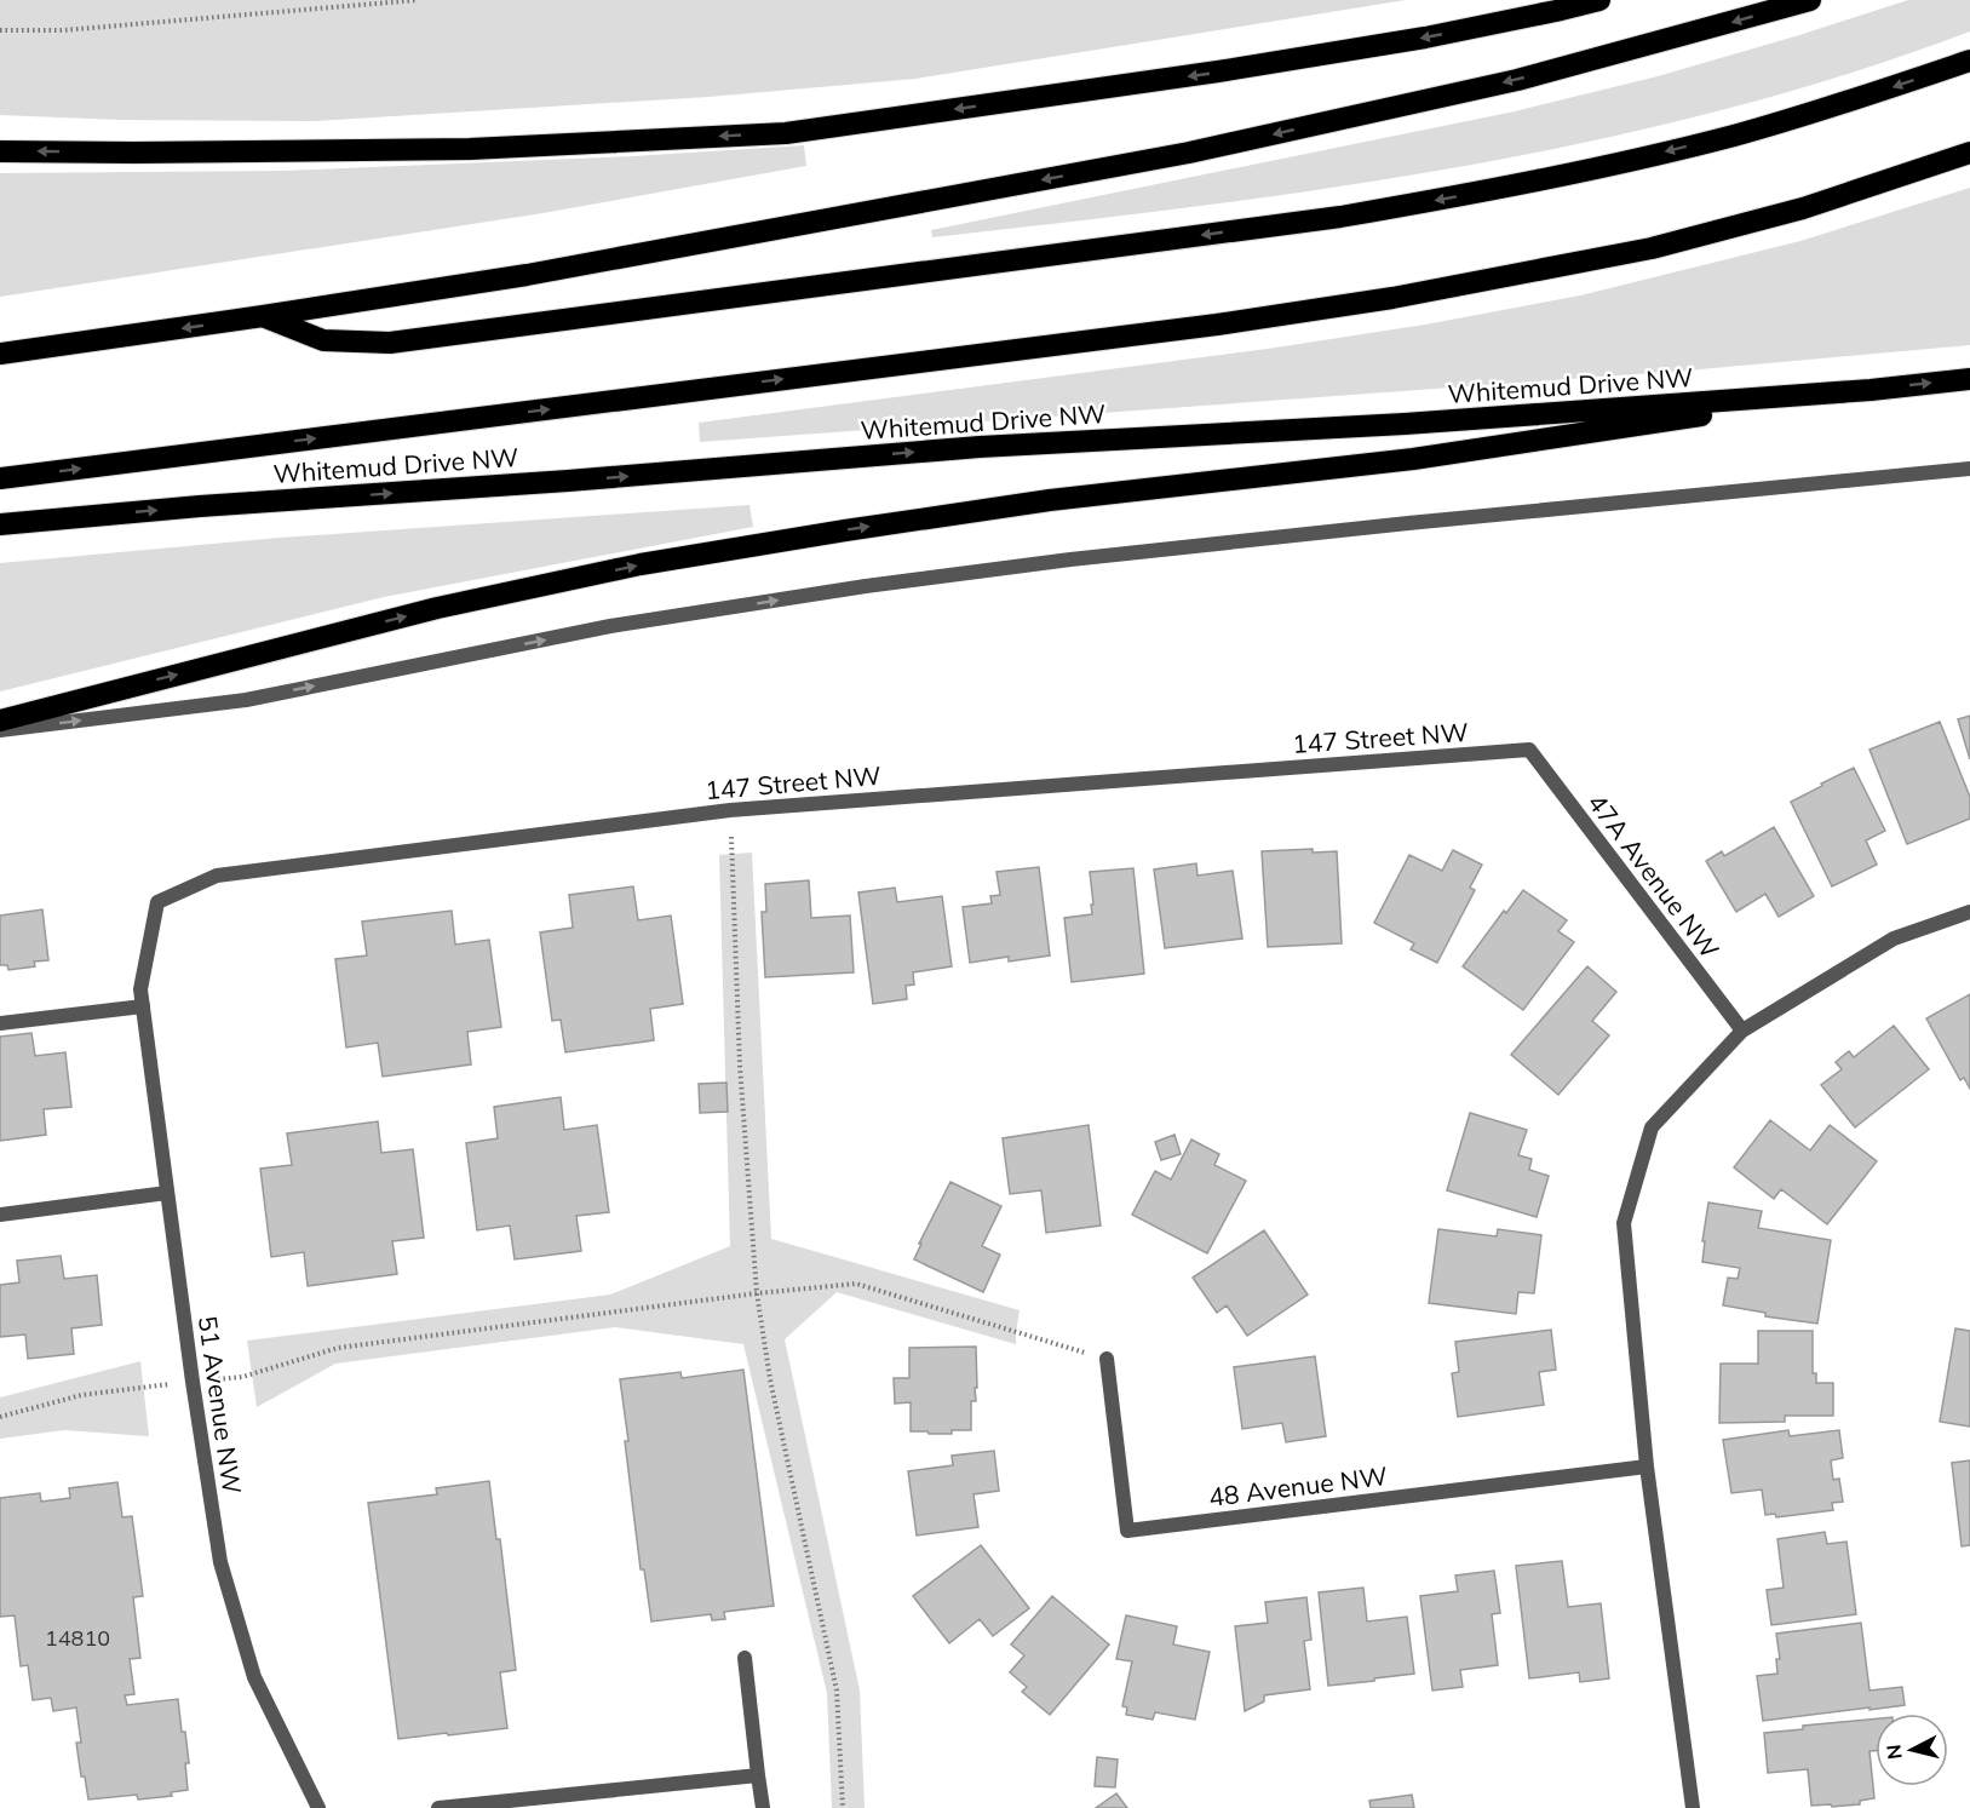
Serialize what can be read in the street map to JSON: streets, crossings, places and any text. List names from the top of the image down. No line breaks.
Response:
{"streets":{"highway":["Whitemud Drive NW"],"street":["147 Street NW","47A Avenue NW","51 Avenue NW","48 Avenue NW"]},"crossings":[["147 Street NW","47A Avenue NW"],["147 Street NW","51 Avenue NW"]],"house_numbers":["14810"],"north":"left"}
